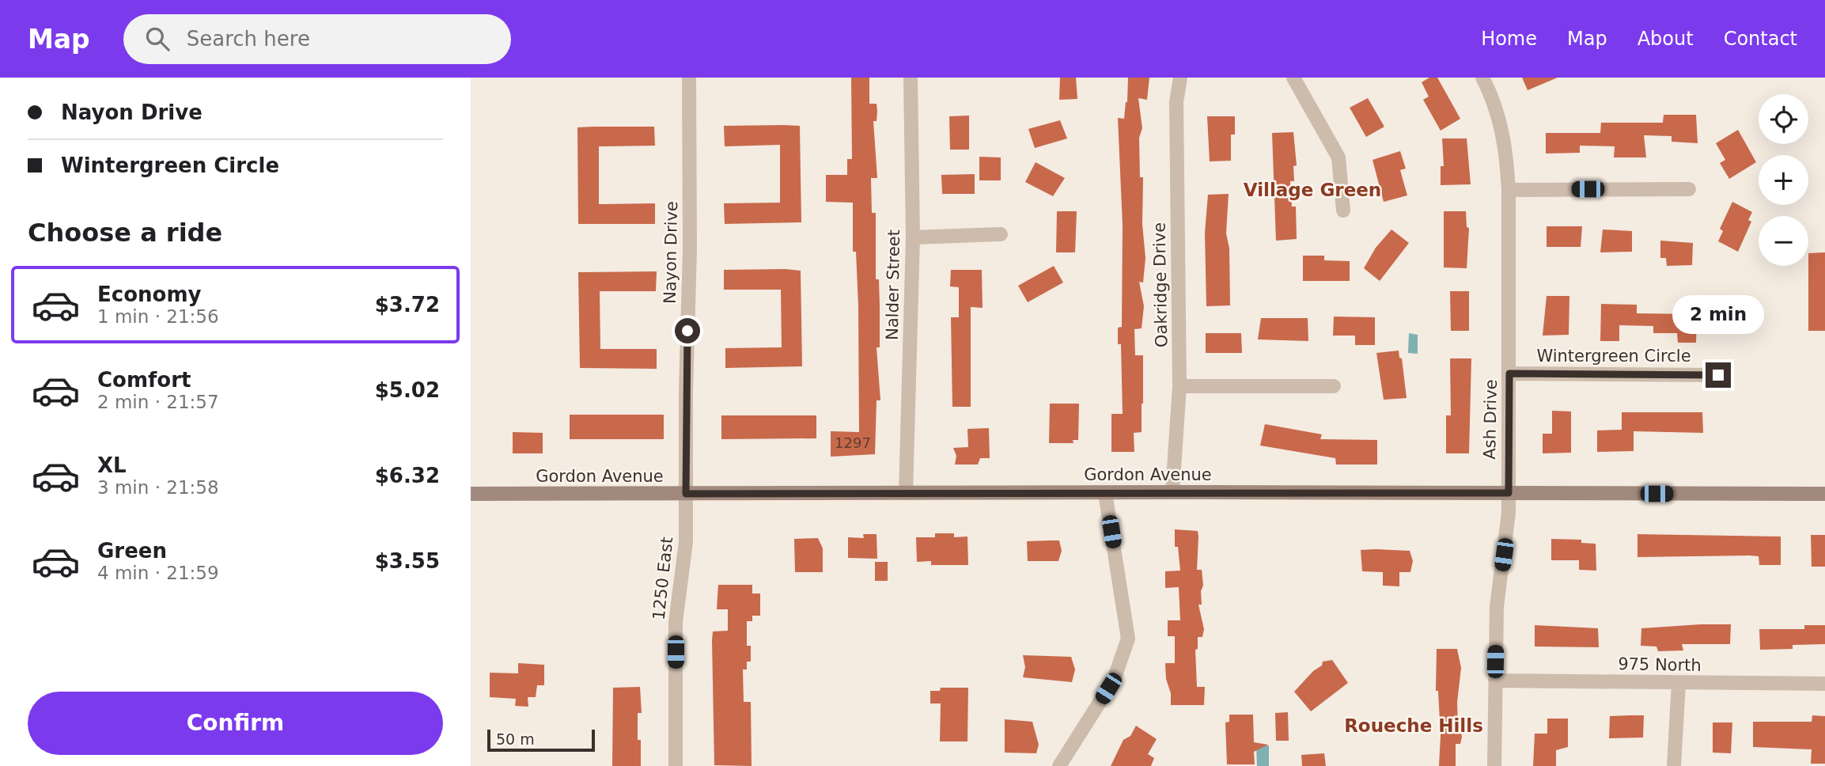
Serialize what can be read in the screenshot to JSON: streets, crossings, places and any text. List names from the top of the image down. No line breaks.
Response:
{"streets":{"main road":["Gordon Avenue"],"street":["Nayon Drive","Nalder Street","Oakridge Drive","Wintergreen Circle","Ash Drive","1250 East","975 North"]},"crossings":[["Nayon Drive","Gordon Avenue"],["Nayon Drive","1250 East"],["Nalder Street","Gordon Avenue"],["Oakridge Drive","Gordon Avenue"],["Wintergreen Circle","Ash Drive"],["Ash Drive","Gordon Avenue"],["Ash Drive","975 North"],["Gordon Avenue","1250 East"]],"districts":["Village Green","Roueche Hills"],"house_numbers":["1297"],"scale_bar":"50 m","page":{"header":"Map","search":"Search here","nav":["Home","Map","About","Contact"],"banner":["Nayon Drive","Wintergreen Circle"],"map_buttons":["+","−"],"heading":"Choose a ride","list":[{"name":"Economy","note":"1 min · 21:56","value":"$3.72"},{"name":"Comfort","note":"2 min · 21:57","value":"$5.02"},{"name":"XL","note":"3 min · 21:58","value":"$6.32"},{"name":"Green","note":"4 min · 21:59","value":"$3.55"}],"bubble":"2 min","buttons":"Confirm","scale":"50 m"}}
